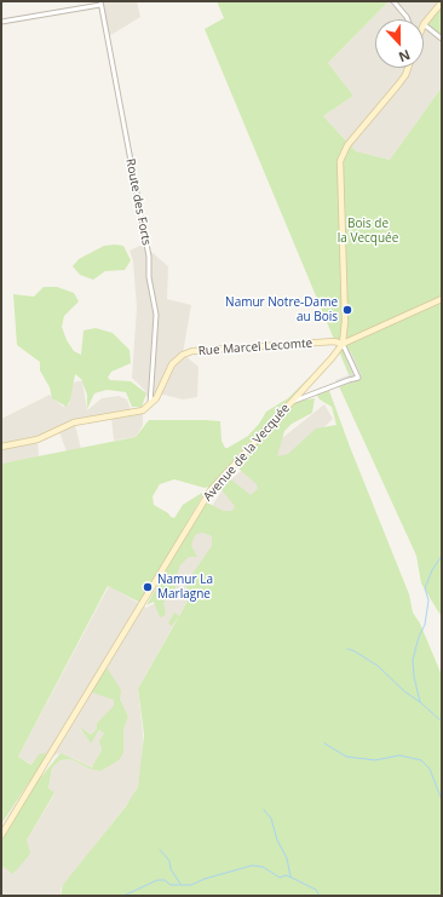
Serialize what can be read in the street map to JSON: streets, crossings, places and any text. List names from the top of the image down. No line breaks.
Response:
{"streets":{"main road":["Rue Marcel Lecomte","Avenue de la Vecquée"],"street":["Route des Forts"]},"crossings":[["Route des Forts","Rue Marcel Lecomte"],["Rue Marcel Lecomte","Avenue de la Vecquée"]],"parks":["Bois de la Vecquée"],"places":["Namur Notre-Dame au Bois","Namur La Marlagne"],"north":"bottom"}
